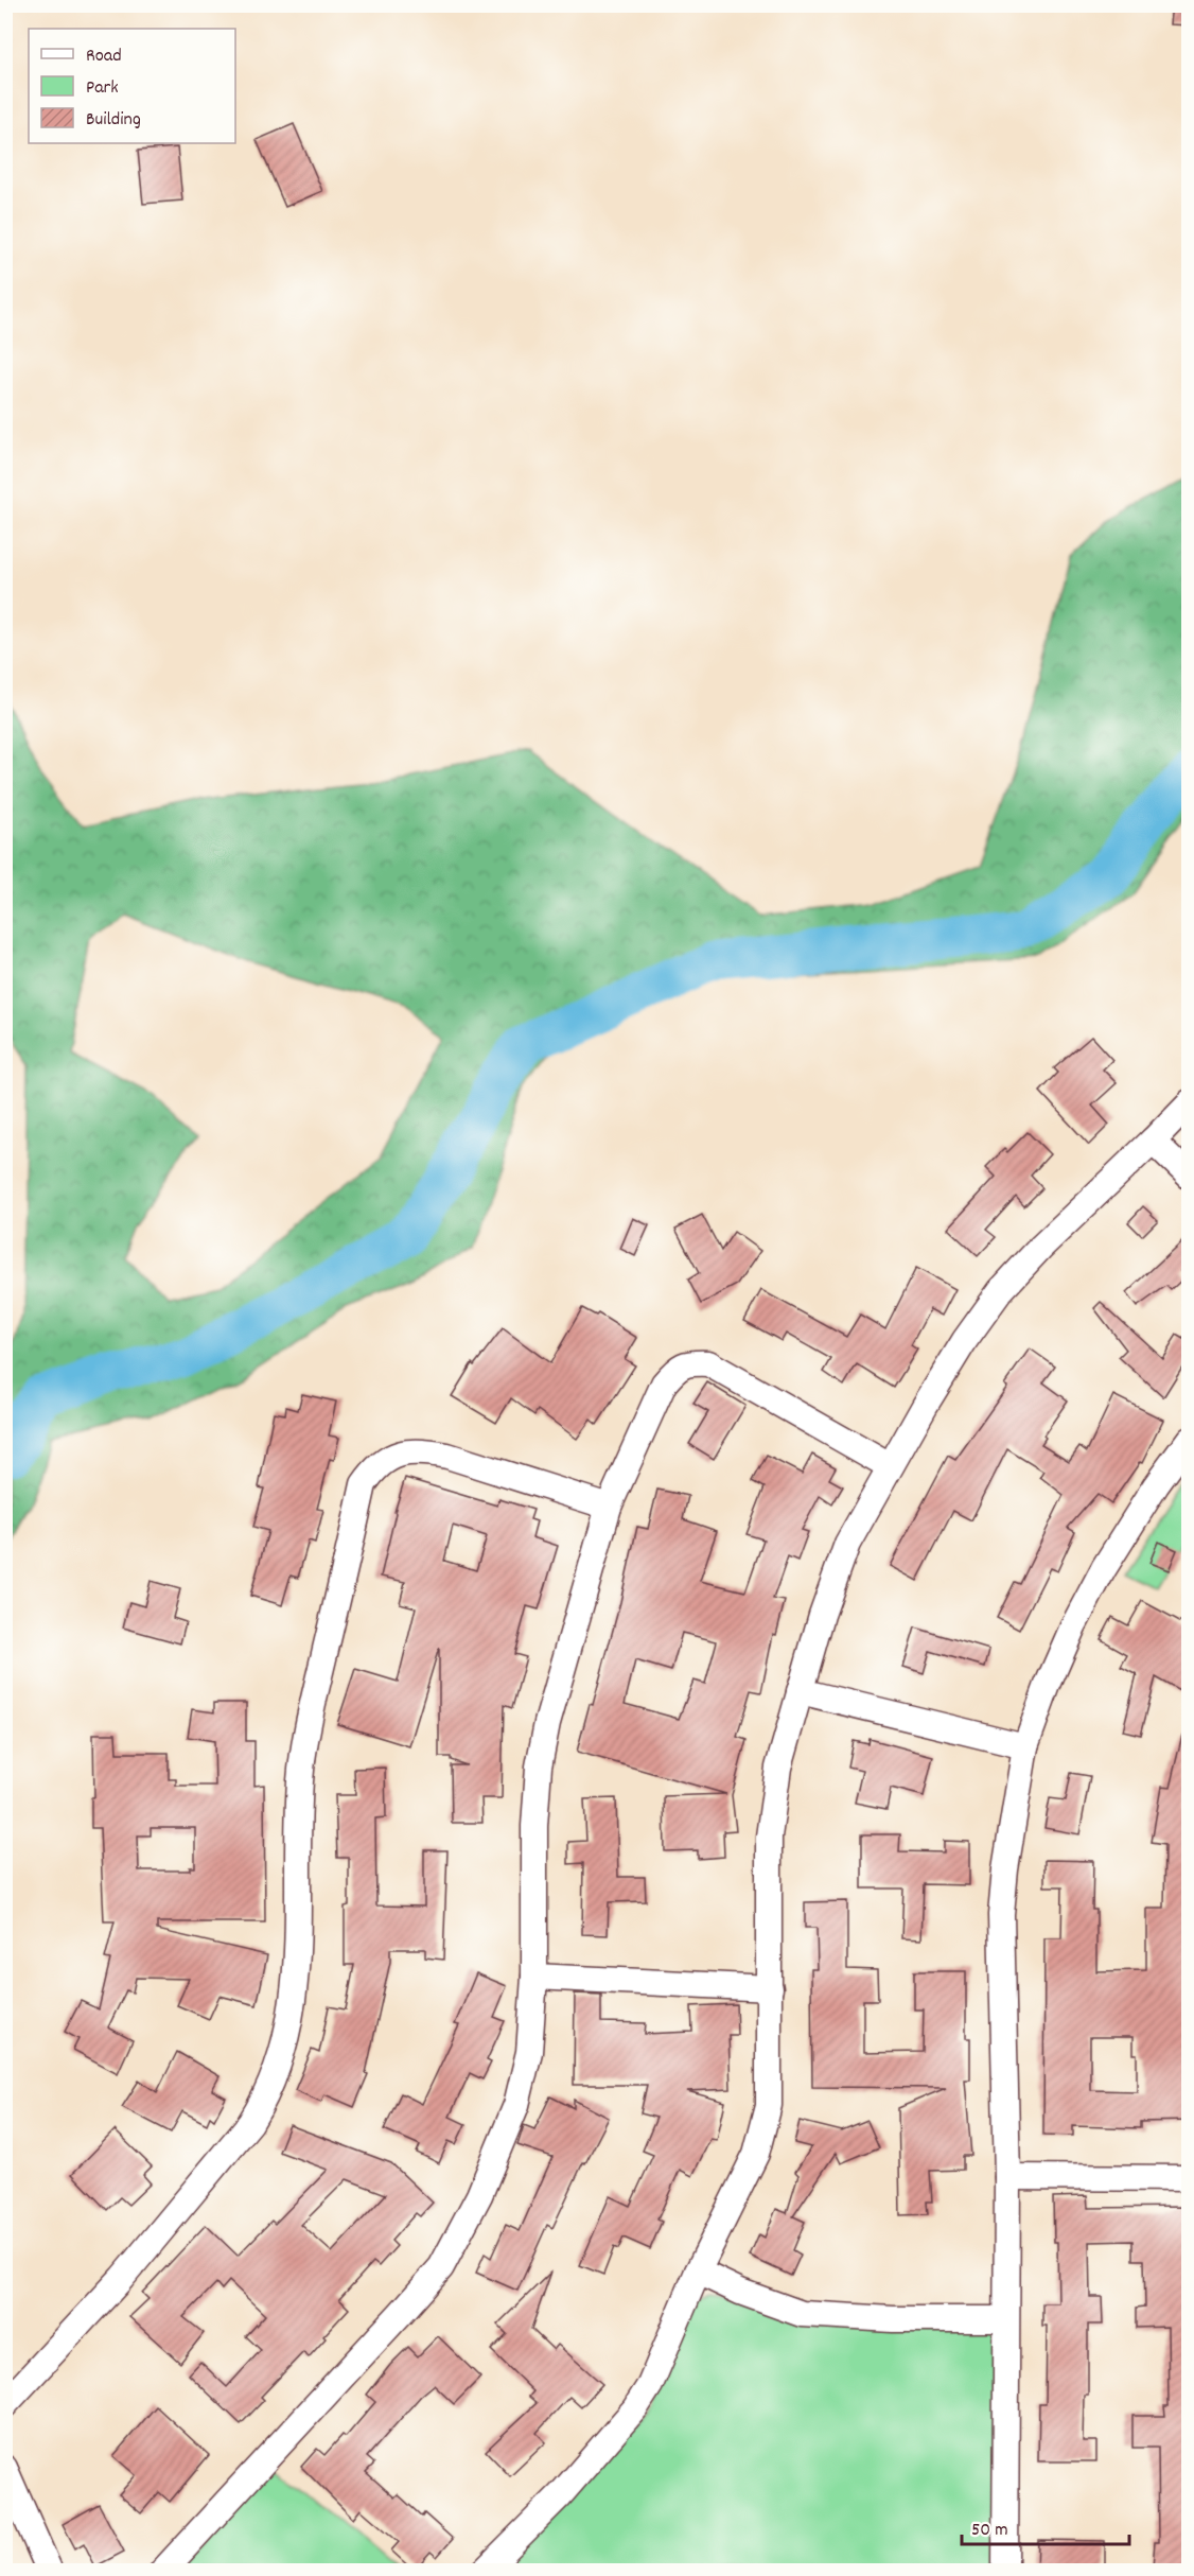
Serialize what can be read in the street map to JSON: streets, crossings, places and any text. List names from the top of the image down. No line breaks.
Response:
{"legend":["Road","Park","Building"],"scale_bar":"50 m"}
